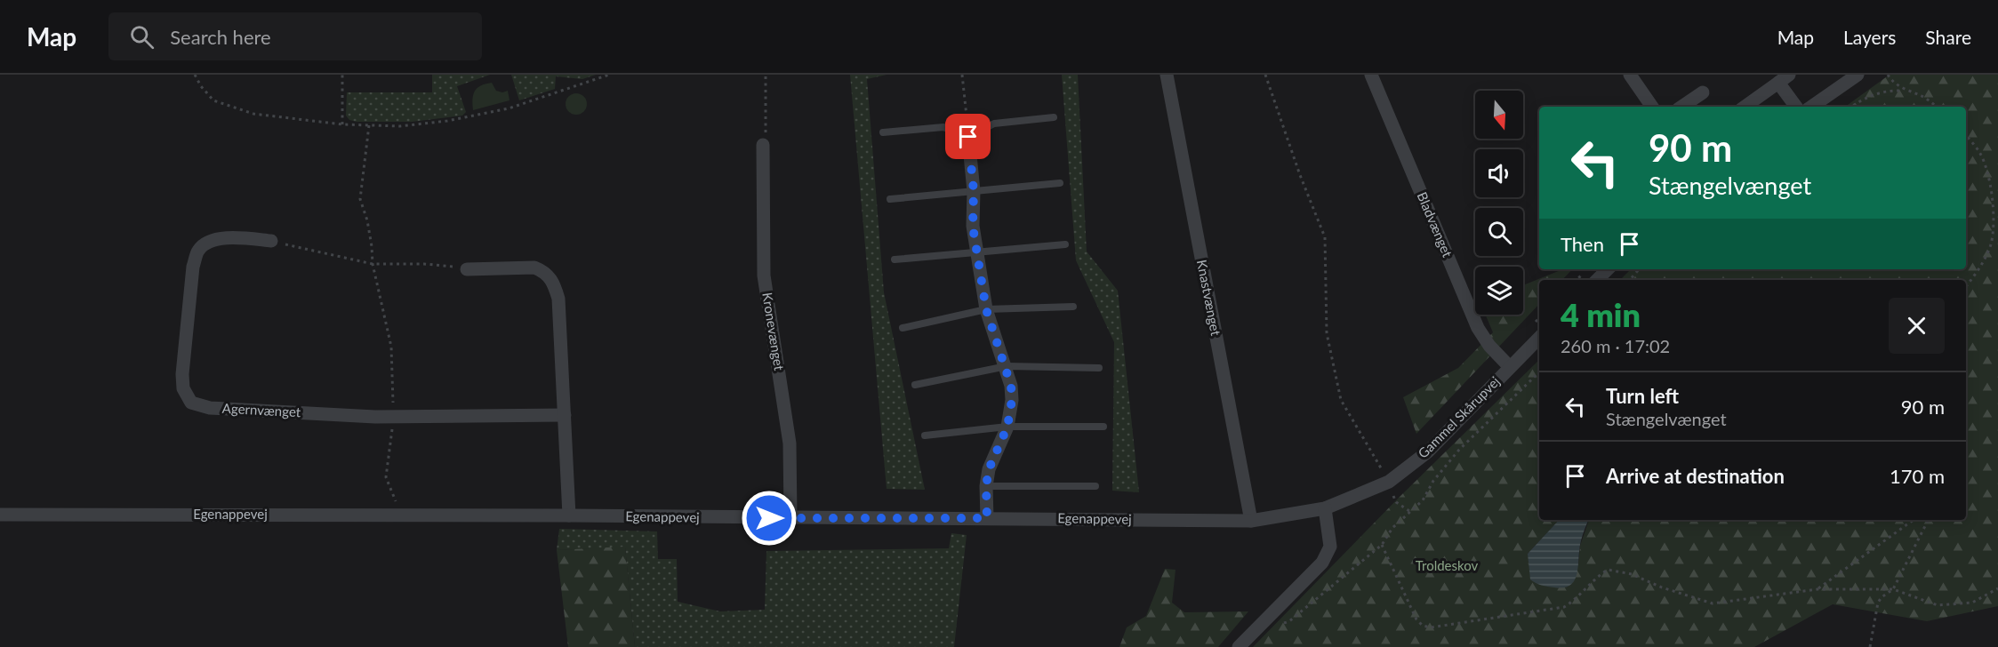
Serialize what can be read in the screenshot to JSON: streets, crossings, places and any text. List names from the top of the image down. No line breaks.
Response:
{"streets":{"street":["Bladvænget","Knastvænget","Kronevænget","Agernvænget","Gammel Skårupvej","Egenappevej"]},"crossings":[["Bladvænget","Gammel Skårupvej"],["Knastvænget","Egenappevej"],["Kronevænget","Egenappevej"],["Gammel Skårupvej","Egenappevej"]],"parks":["Troldeskov"],"north":"bottom","page":{"header":"Map","search":"Search here","nav":["Map","Layers","Share"],"turn":["90 m","Stængelvænget"],"then":"Then","heading":["4 min","260 m · 17:02"],"list":[{"name":"Turn left","note":"Stængelvænget","value":"90 m"},{"name":"Arrive at destination","value":"170 m"}]}}
